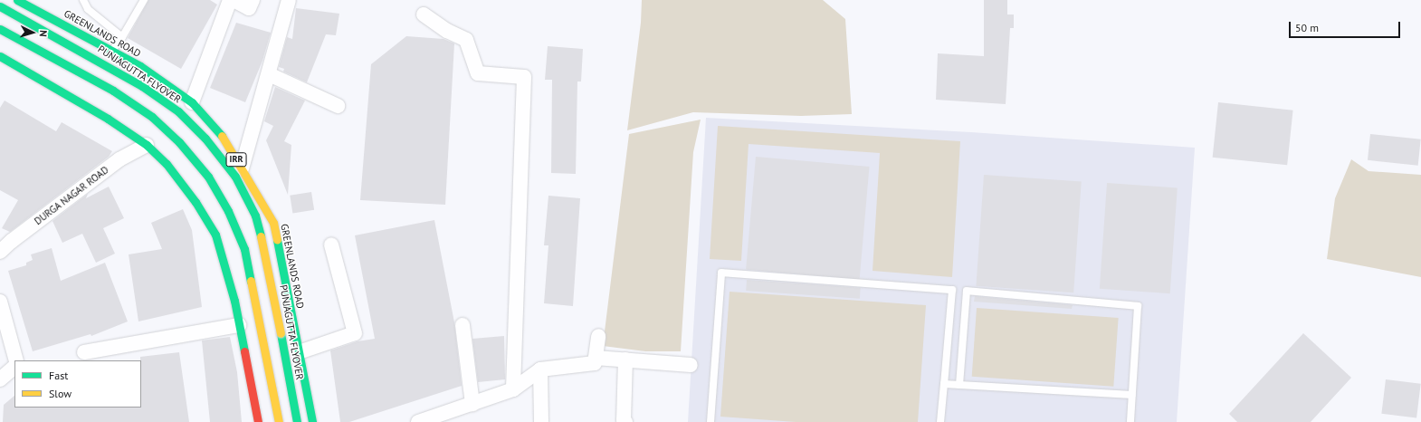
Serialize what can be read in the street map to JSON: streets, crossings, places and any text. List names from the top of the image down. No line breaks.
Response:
{"streets":{"main road":["GREENLANDS ROAD","PUNJAGUTTA FLYOVER","IRR"],"street":["DURGA NAGAR ROAD"]},"legend":["Fast","Slow"],"scale_bar":"50 m","north":"right"}
